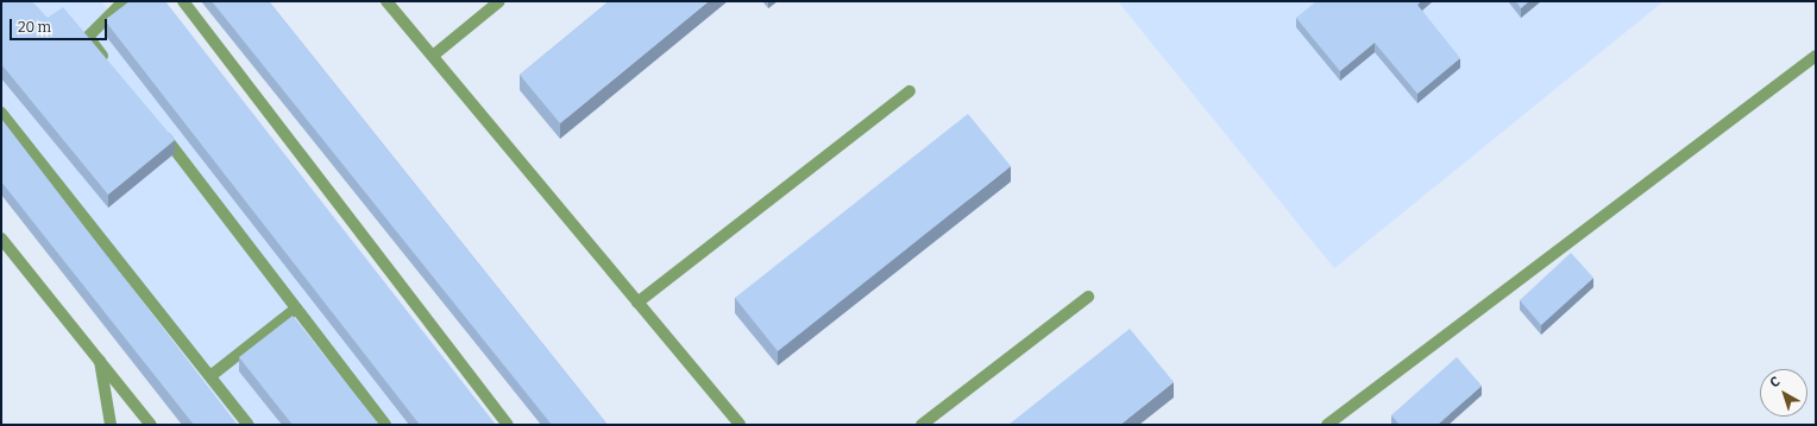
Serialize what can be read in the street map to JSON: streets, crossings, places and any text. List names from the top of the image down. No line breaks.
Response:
{"scale_bar":"20 m","north":"top left"}
